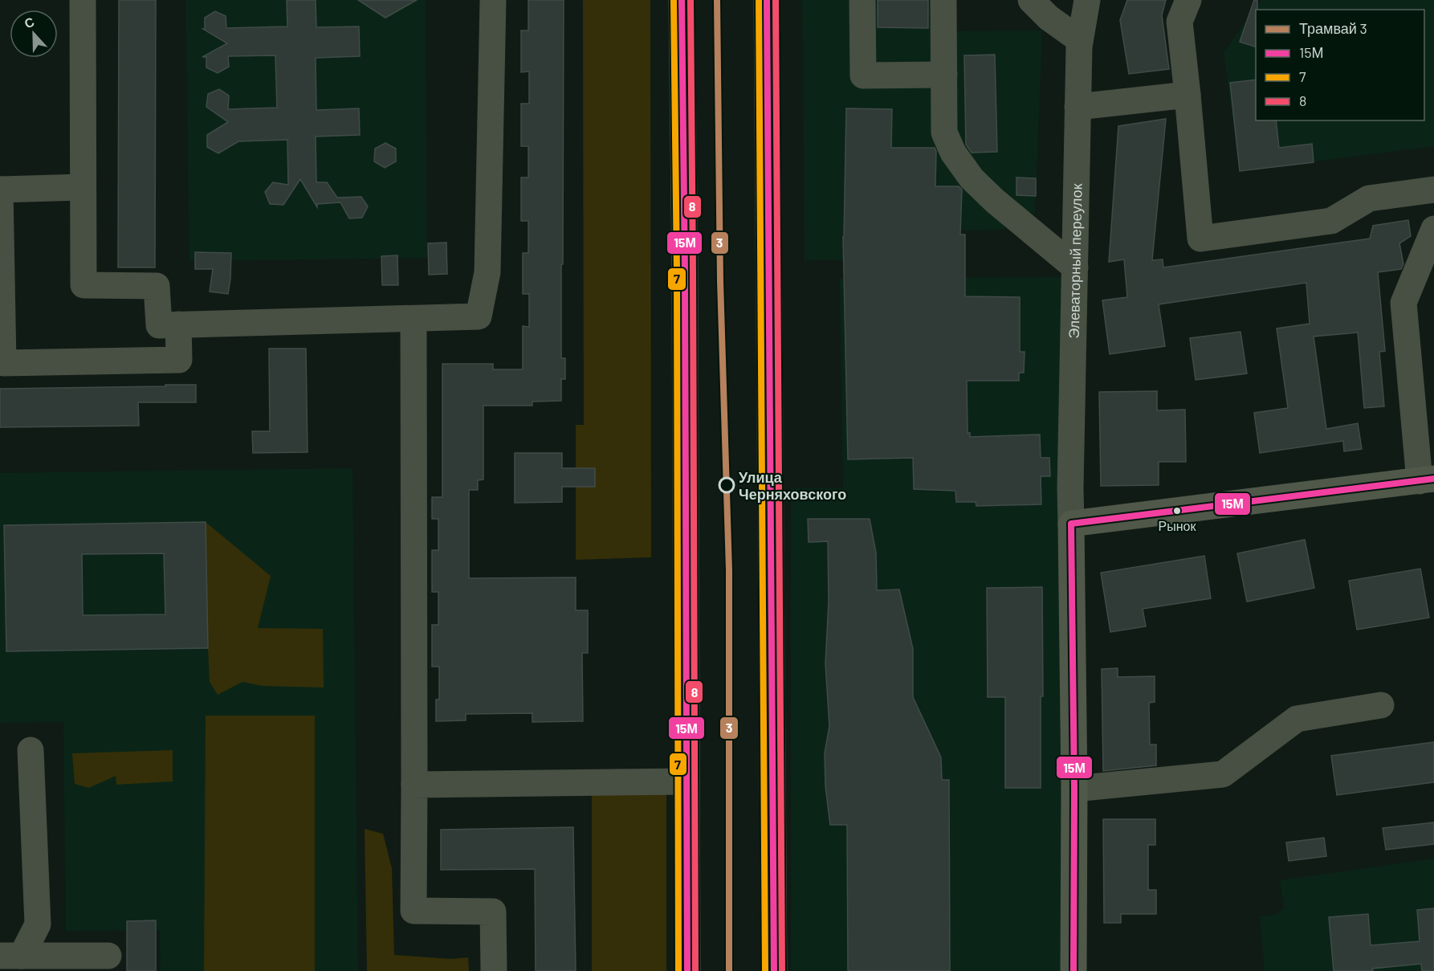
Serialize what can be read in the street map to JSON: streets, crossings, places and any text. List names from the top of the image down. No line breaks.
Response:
{"streets":{"street":["Элеваторный переулок"]},"places":["Улица Черняховского","Рынок"],"lines":["tram line 3","transit line 15М","transit line 7","transit line 8"],"legend":["Трамвай 3","15М","7","8"],"north":"top"}
